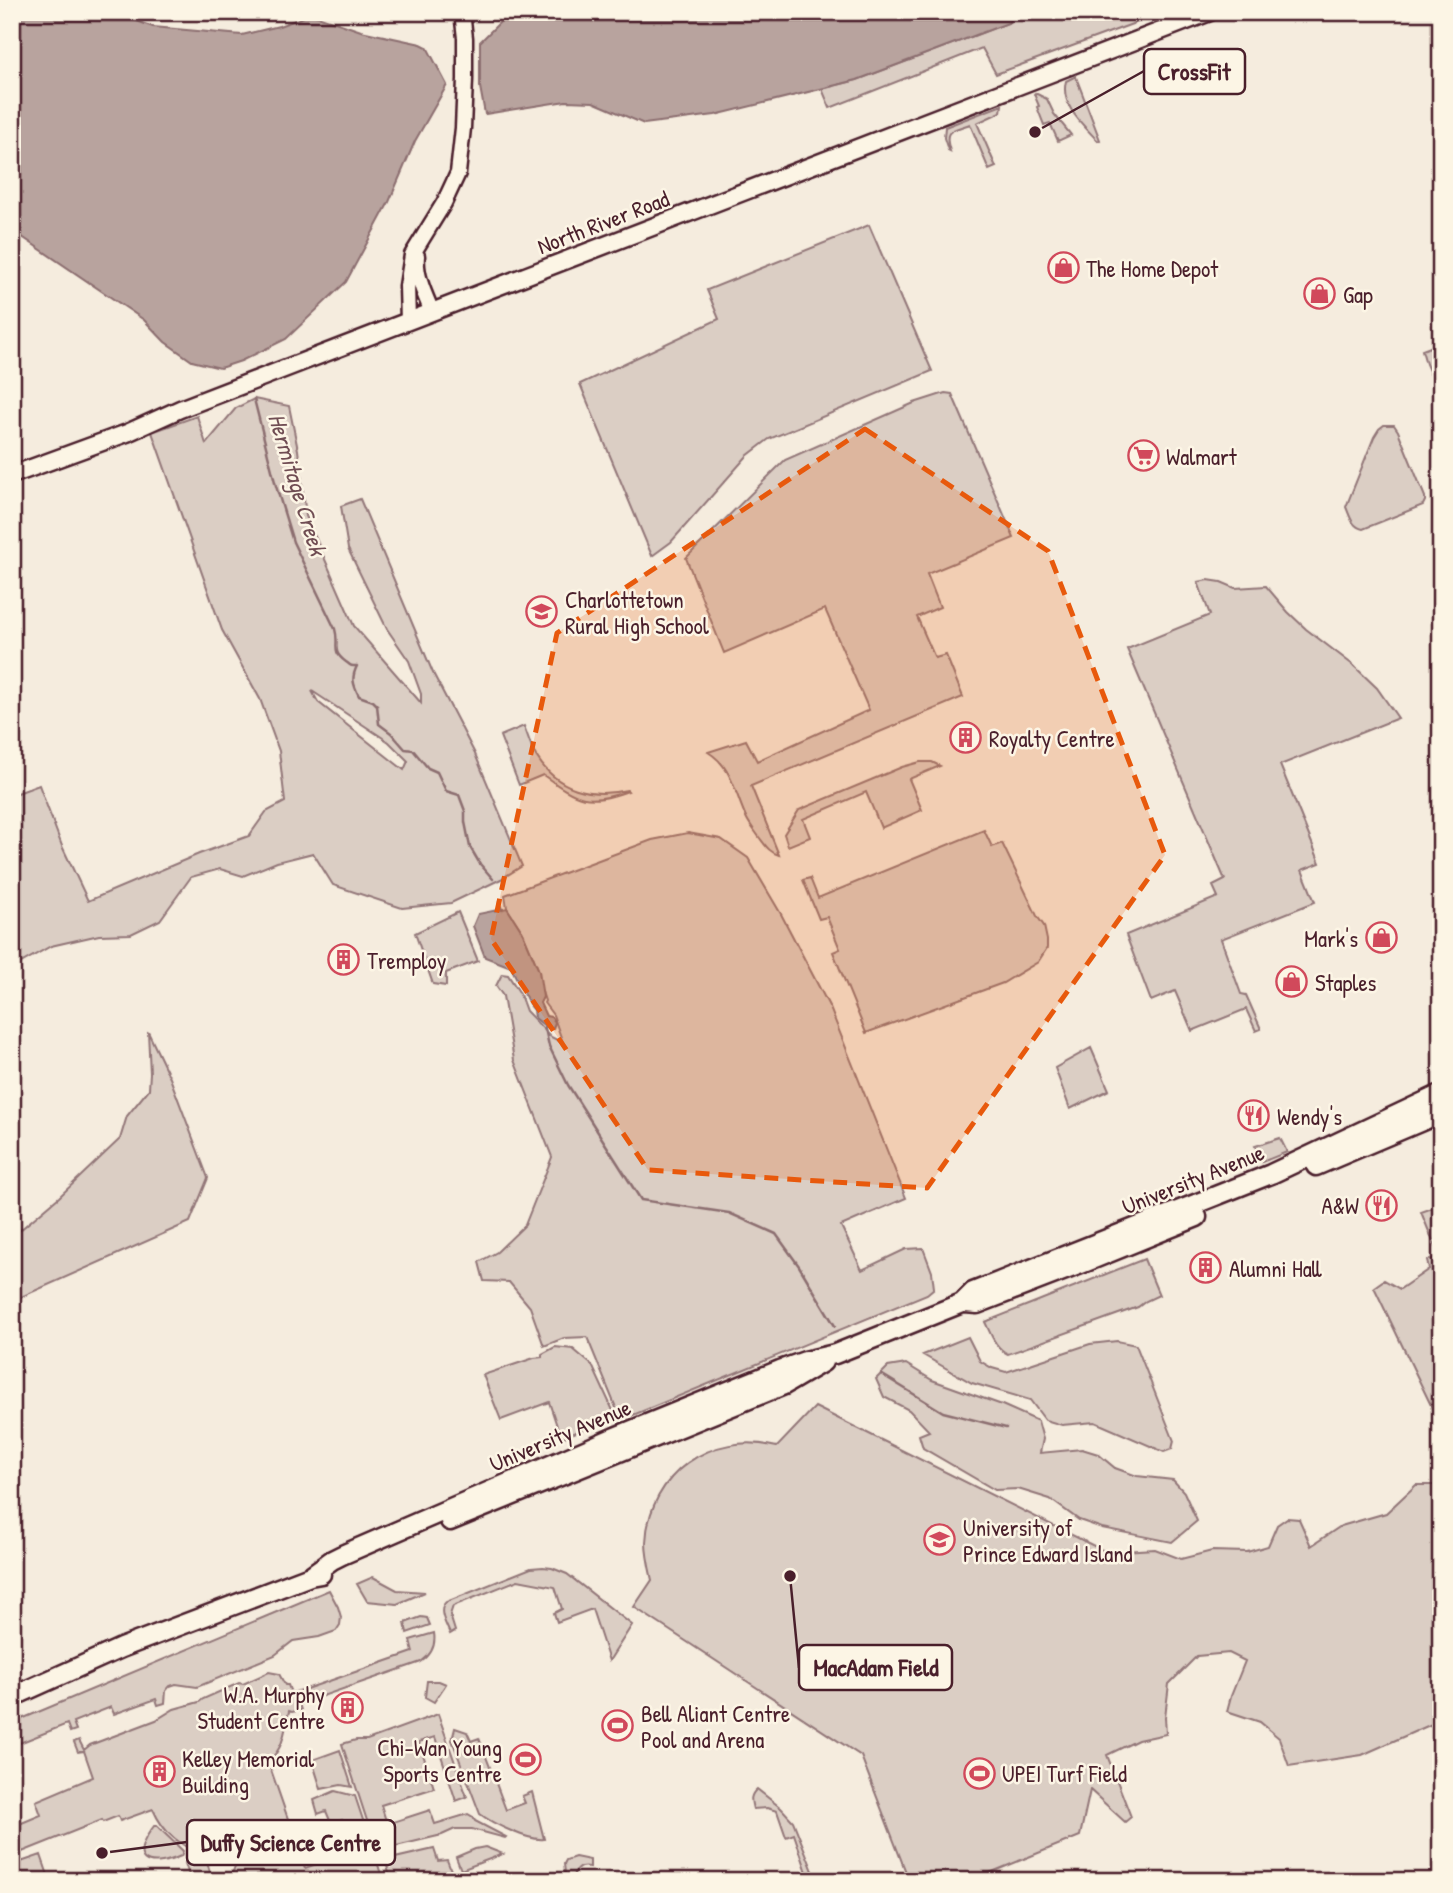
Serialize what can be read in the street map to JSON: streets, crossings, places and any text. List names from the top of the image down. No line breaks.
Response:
{"streets":{"main road":["North River Road","University Avenue"]},"water":["Hermitage Creek"],"places":{"other":["CrossFit","MacAdam Field","Duffy Science Centre"],"shop":["The Home Depot","Gap","Mark's","Staples"],"supermarket":["Walmart"],"school or university":["Charlottetown Rural High School","University of Prince Edward Island"],"building":["Royalty Centre","Tremploy","Alumni Hall","W.A. Murphy Student Centre","Kelley Memorial Building"],"restaurant":["Wendy's","A&W"],"sports":["Bell Aliant Centre Pool and Arena","Chi-Wan Young Sports Centre","UPEI Turf Field"]}}
